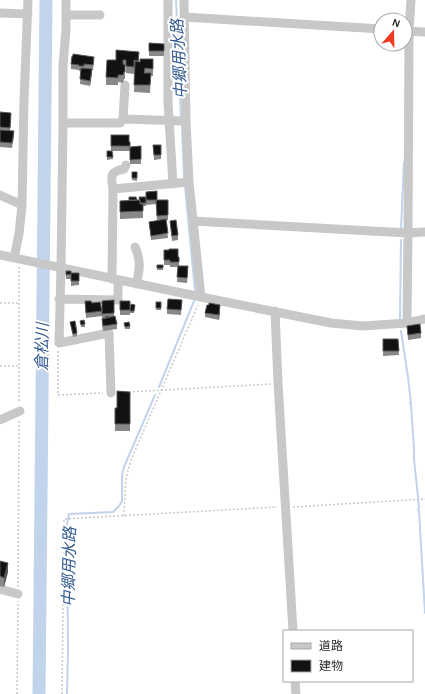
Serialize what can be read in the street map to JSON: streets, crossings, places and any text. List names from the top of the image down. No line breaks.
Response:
{"water":["中郷用水路","倉松川"],"legend":["道路","建物"],"north":"top"}
